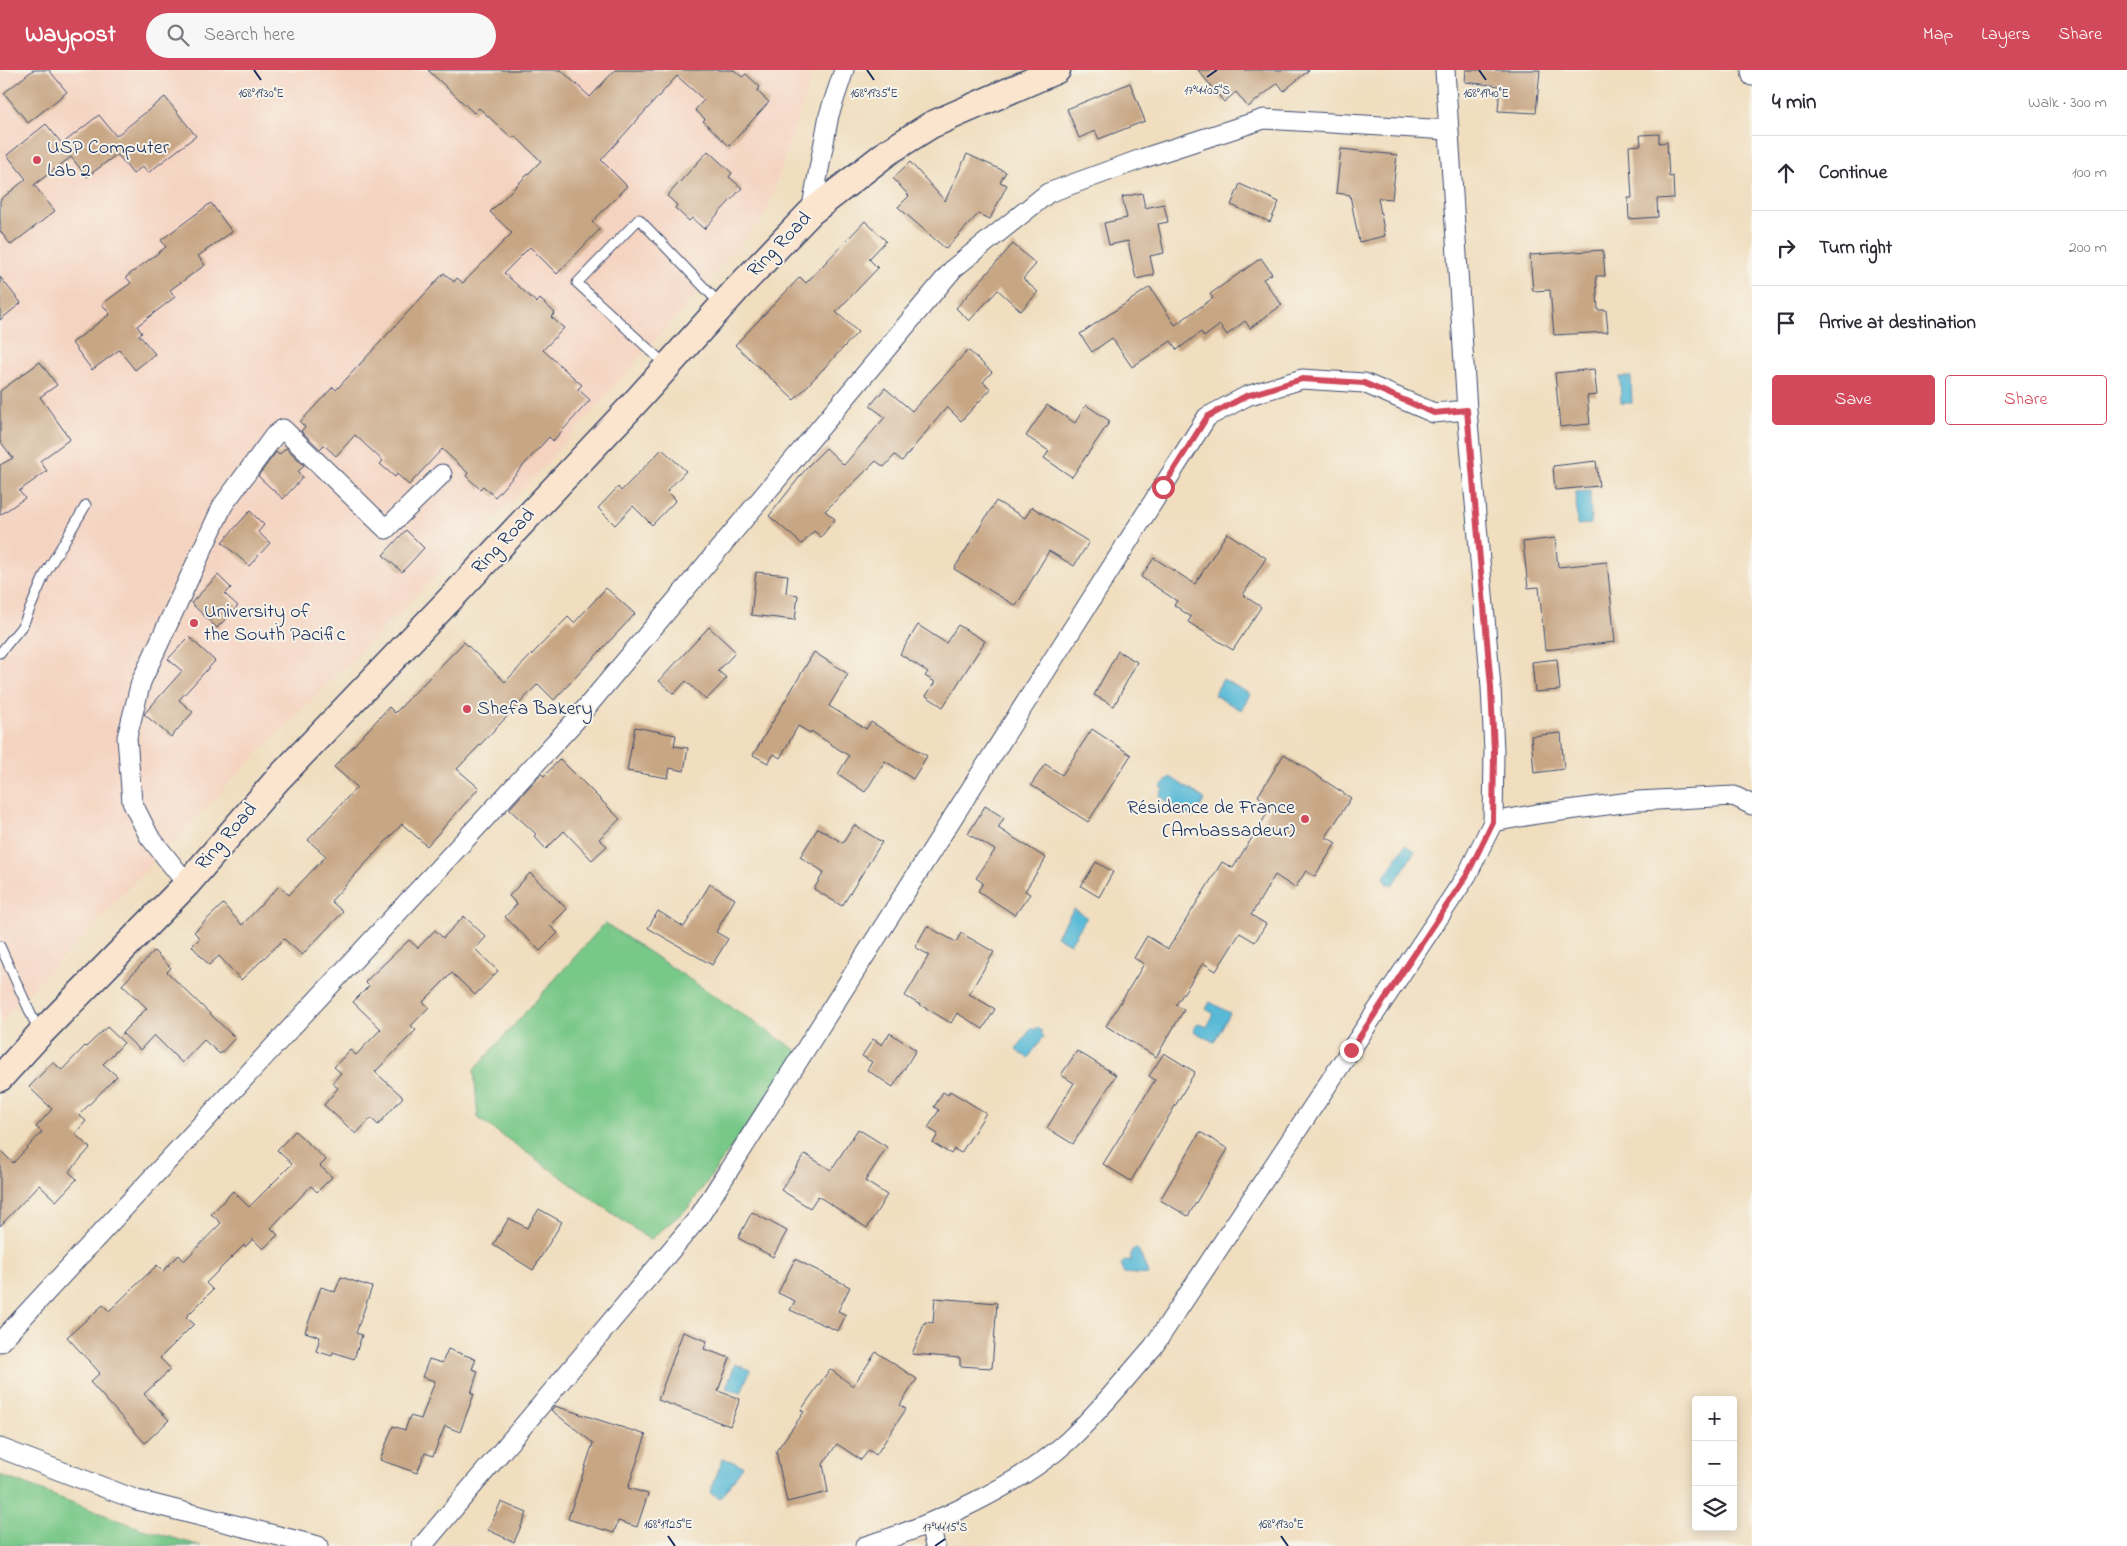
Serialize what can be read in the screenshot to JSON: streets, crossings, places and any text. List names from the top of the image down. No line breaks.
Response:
{"streets":{"main road":["Ring Road"]},"places":["USP Computer Lab 2","University of the South Pacific","Shefa Bakery","Résidence de France (Ambassadeur)"],"page":{"header":"Waypost","search":"Search here","nav":["Map","Layers","Share"],"heading":["4 min","Walk · 300 m"],"list":[["Continue","100 m"],["Turn right","200 m"],"Arrive at destination"],"buttons":["Save","Share"],"map_buttons":["+","−"]},"coordinates":["17°44'05\"S","168°19'35\"E","168°19'40\"E","168°19'30\"E","168°19'25\"E","17°44'15\"S"]}
